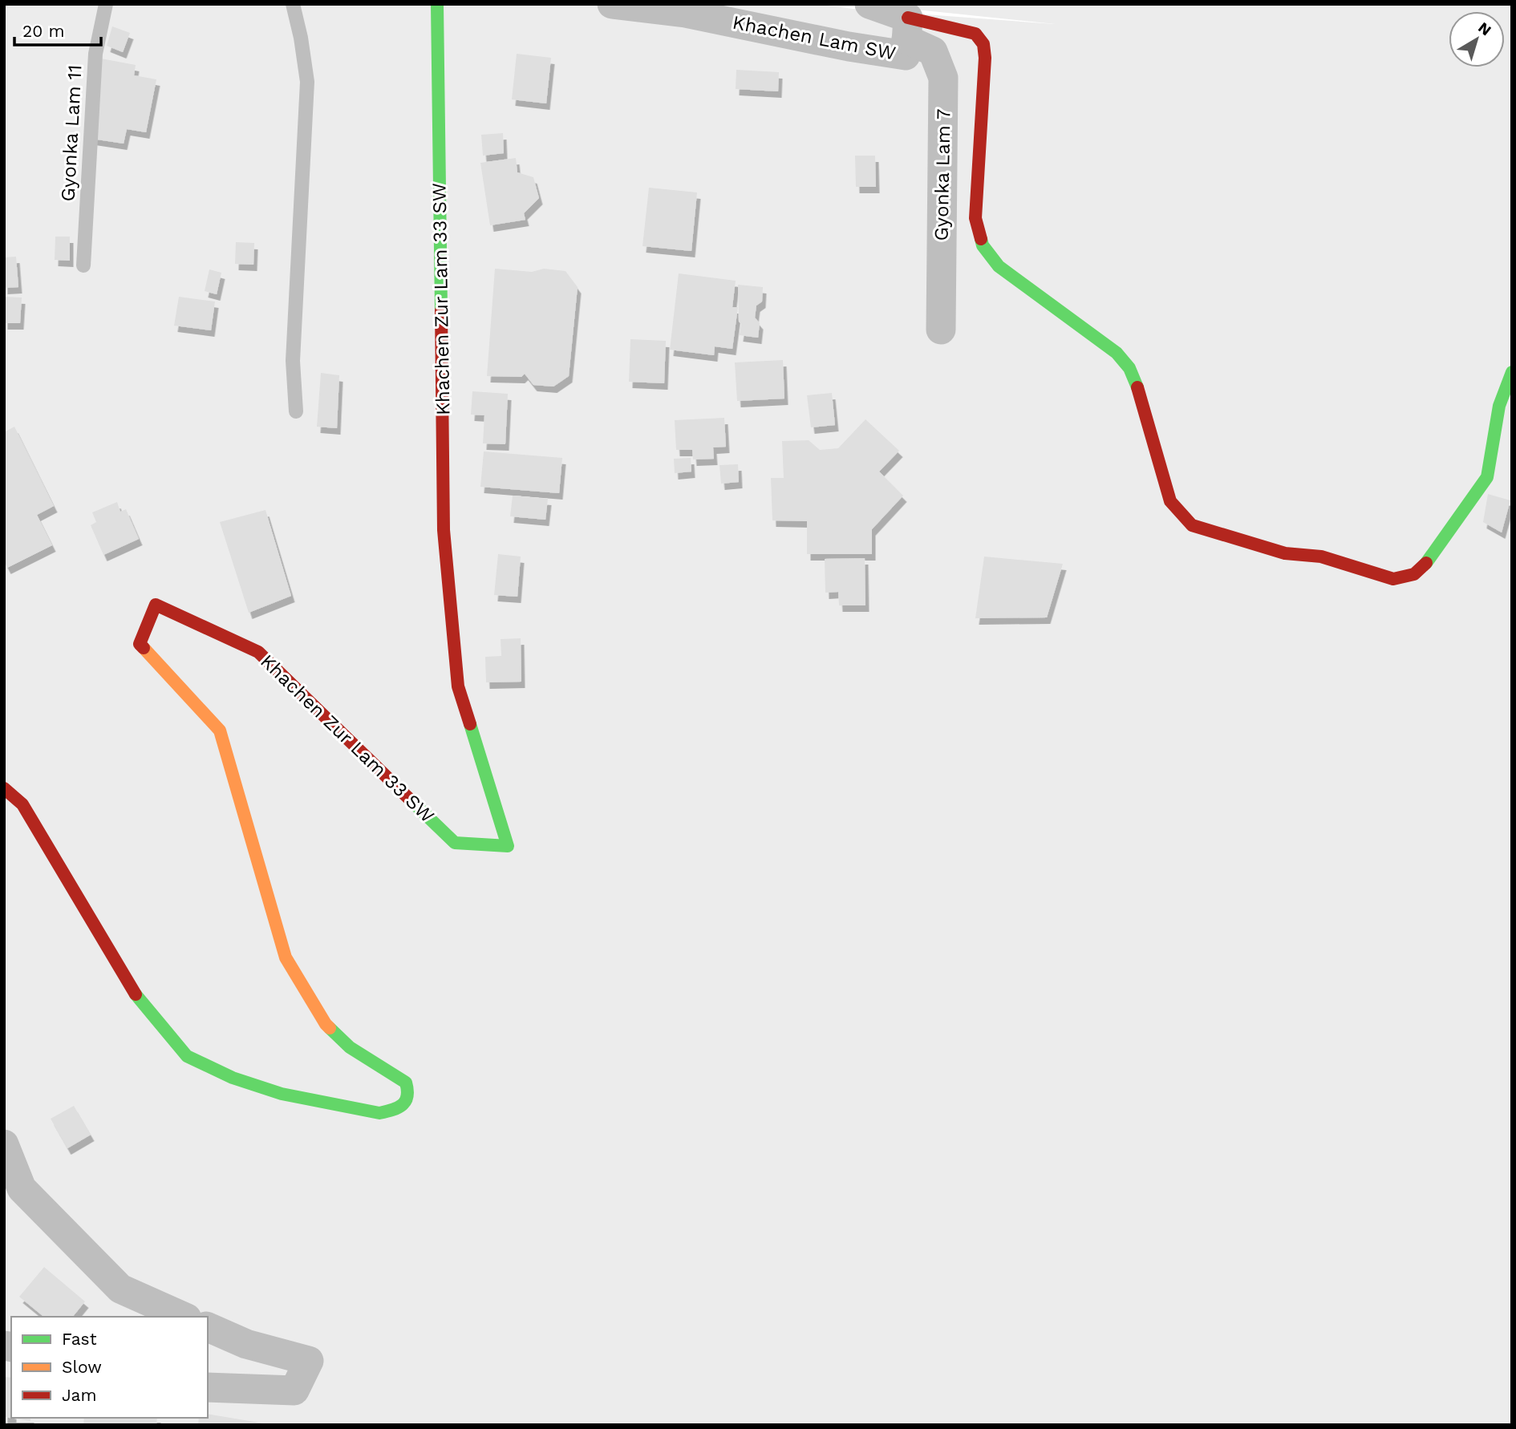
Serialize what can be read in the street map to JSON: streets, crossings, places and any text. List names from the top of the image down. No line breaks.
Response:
{"streets":{"street":["Khachen Lam SW","Gyonka Lam 7","Khachen Zur Lam 33 SW"],"lane":["Gyonka Lam 11"]},"crossings":[["Khachen Lam SW","Gyonka Lam 7"]],"legend":["Fast","Slow","Jam"],"scale_bar":"20 m","north":"top right"}
